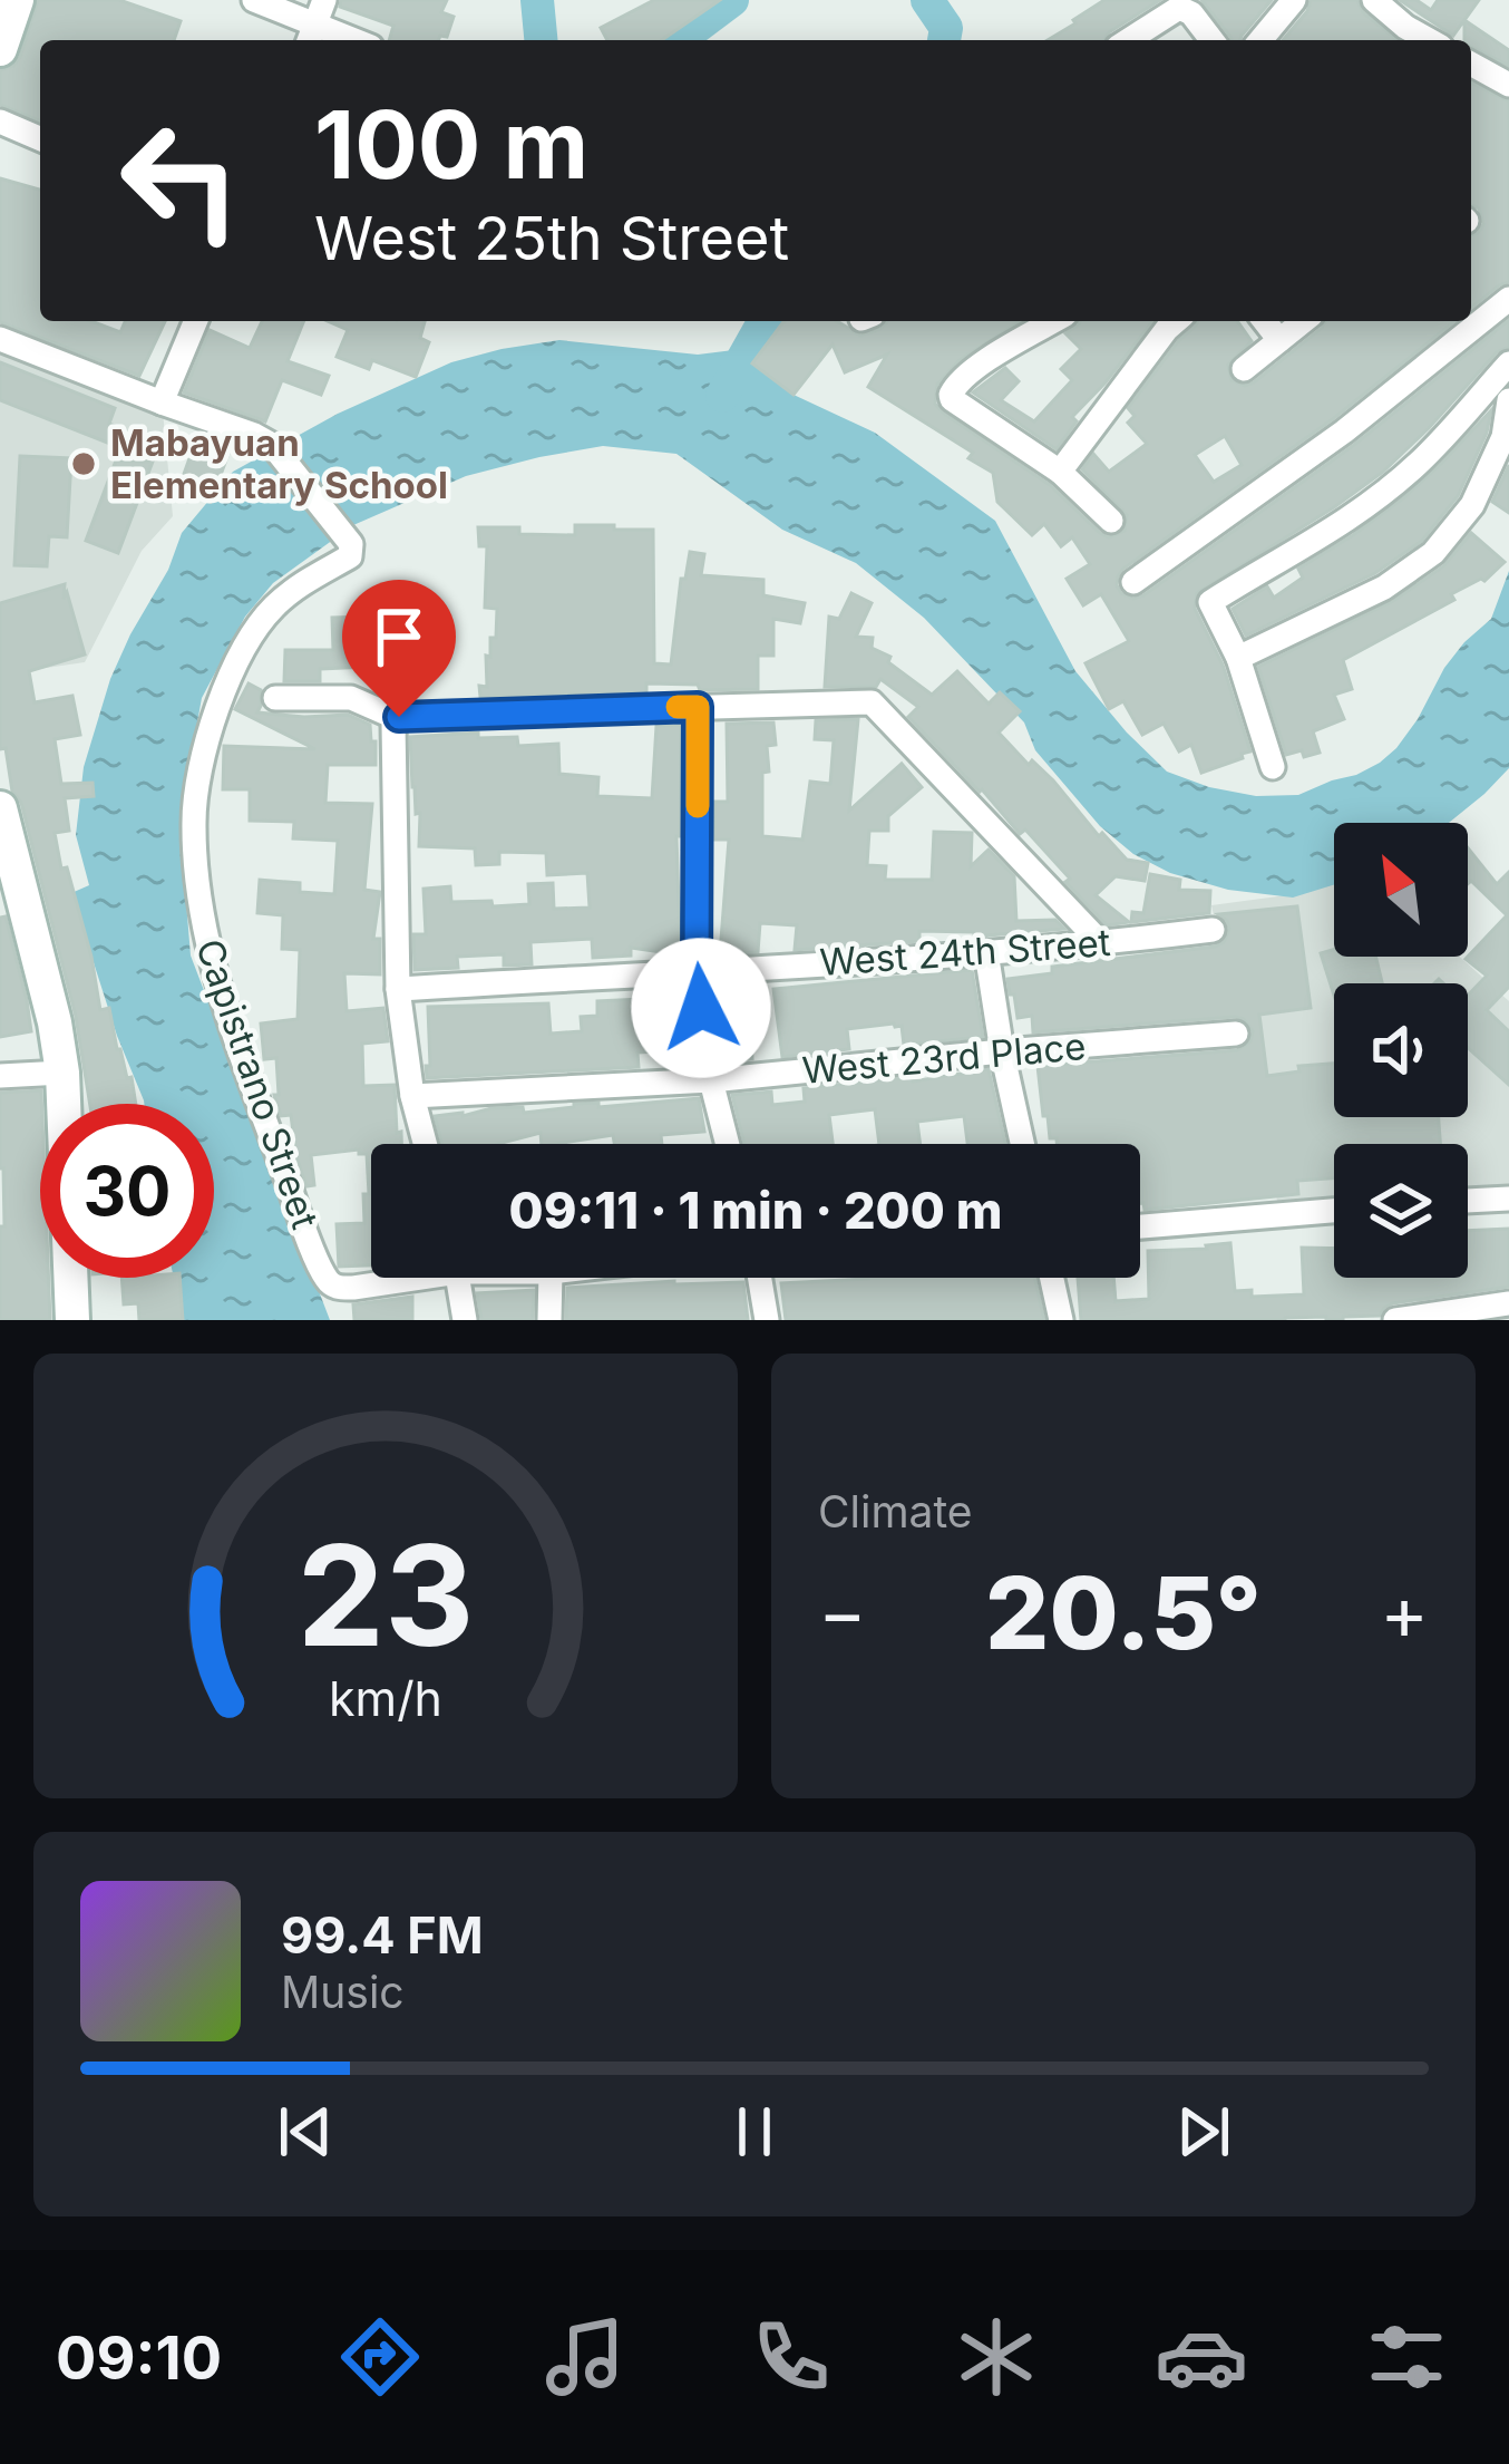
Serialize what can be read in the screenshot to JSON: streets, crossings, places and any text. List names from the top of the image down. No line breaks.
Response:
{"streets":{"street":["West 24th Street","West 23rd Place","Capistrano Street"]},"places":["Mabayuan Elementary School"],"north":"top left","page":{"turn":["100 m","West 25th Street"],"limit":"30","trip":"09:11 · 1 min · 200 m","tile":"Climate","heat":["−","20.5°","+"],"song":["99.4 FM","Music"],"tabs":"09:10","gauge":["23","km/h"]}}
